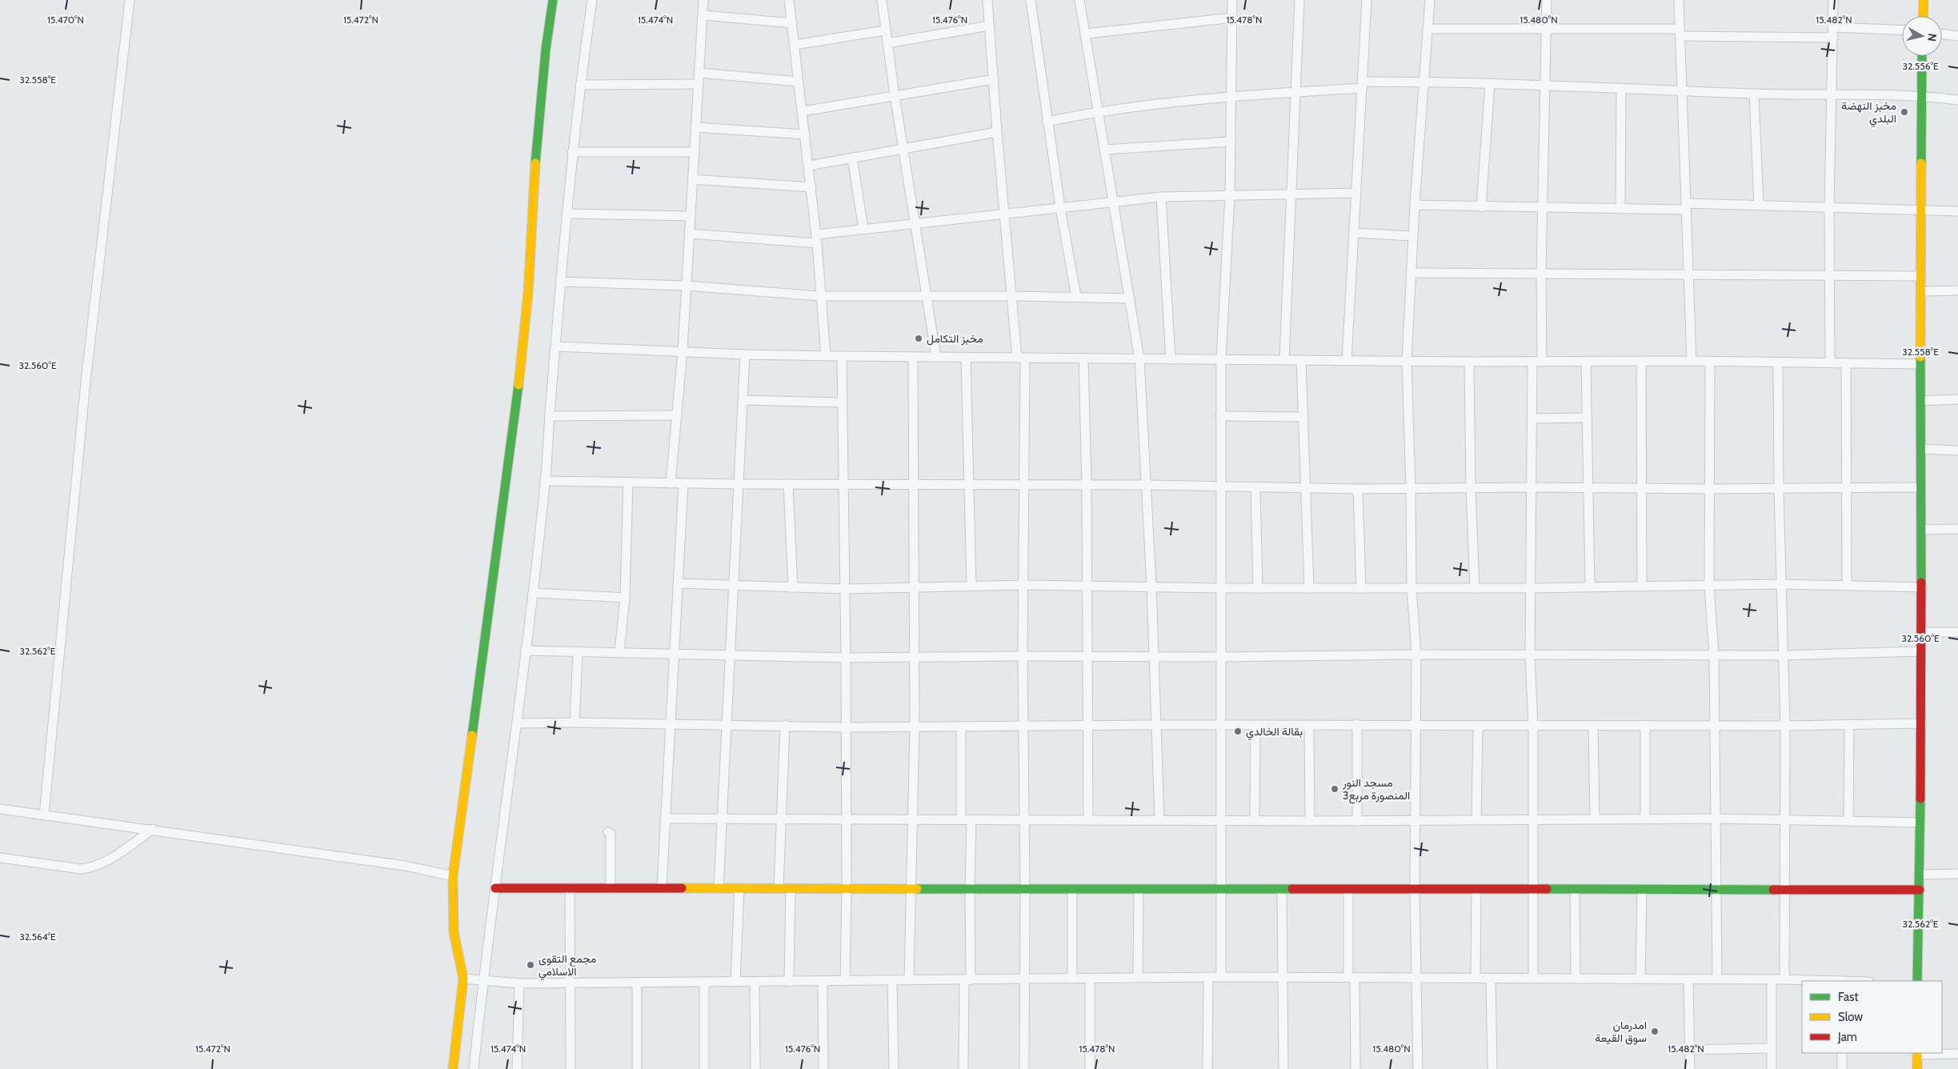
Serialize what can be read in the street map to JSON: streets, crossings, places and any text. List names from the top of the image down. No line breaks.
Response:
{"places":["مخبز النهضة البلدي","مخبز التكامل","بقالة الخالدي","مسجد النور المنصورة مربع3","مجمع التقوى الاسلامي","امدرمان سوق القيعة"],"legend":["Fast","Slow","Jam"],"north":"right","coordinates":["15.470°N","15.472°N","15.474°N","15.476°N","15.478°N","15.480°N","15.482°N","32.556°E","32.558°E","32.560°E","32.562°E","32.564°E"]}
